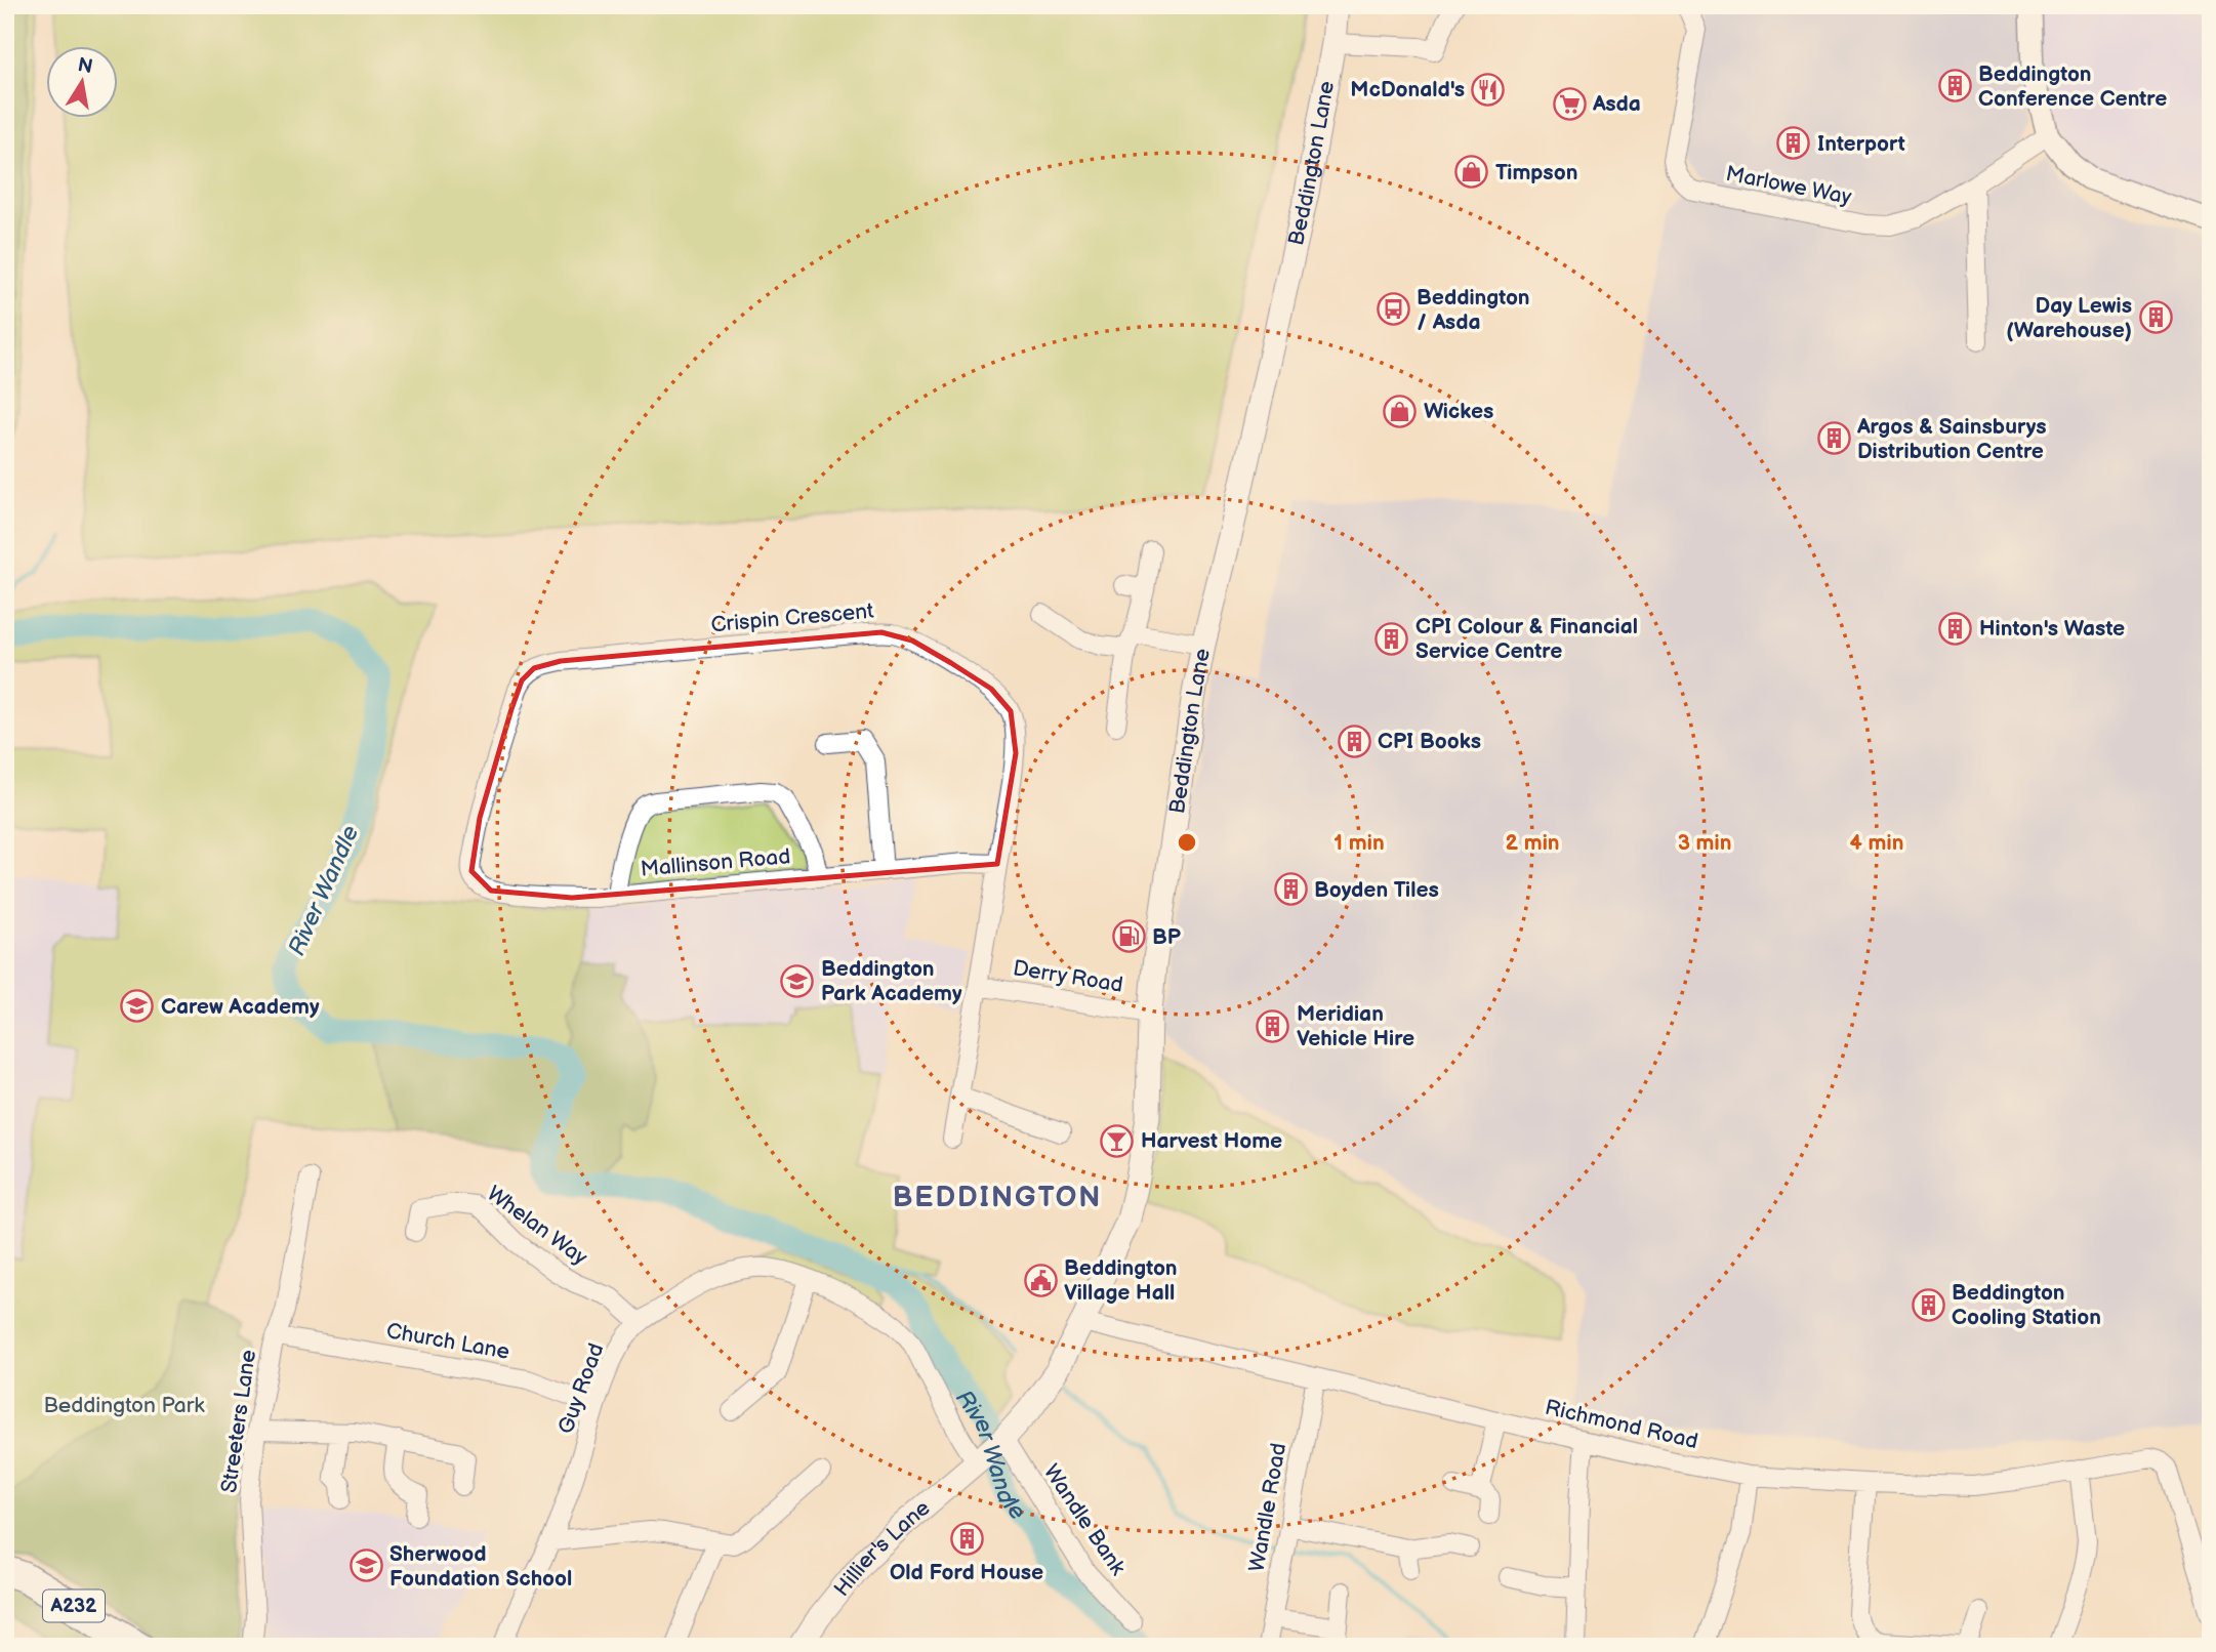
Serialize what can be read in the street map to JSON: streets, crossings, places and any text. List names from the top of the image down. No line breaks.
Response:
{"streets":{"highway":["A232"],"main road":["Beddington Lane","Hillier's Lane"],"street":["Marlowe Way","Crispin Crescent","Mallinson Road","Derry Road","Whelan Way","Church Lane","Guy Road","Streeters Lane","Richmond Road","Wandle Road","Wandle Bank"]},"crossings":[["Beddington Lane","Derry Road"],["Beddington Lane","Guy Road"],["Beddington Lane","Richmond Road"],["Beddington Lane","Wandle Bank"],["Beddington Lane","Hillier's Lane"],["Crispin Crescent","Mallinson Road"],["Crispin Crescent","Derry Road"],["Whelan Way","Guy Road"],["Church Lane","Guy Road"],["Church Lane","Streeters Lane"],["Guy Road","Hillier's Lane"],["Richmond Road","Wandle Road"]],"districts":["BEDDINGTON"],"water":["River Wandle"],"parks":["Beddington Park"],"places":{"building":["Beddington Conference Centre","Interport","Day Lewis (Warehouse)","Argos & Sainsburys Distribution Centre","Hinton's Waste","CPI Colour & Financial Service Centre","CPI Books","Boyden Tiles","Meridian Vehicle Hire","Beddington Cooling Station","Old Ford House"],"restaurant":["McDonald's"],"supermarket":["Asda"],"shop":["Timpson","Wickes"],"bus stop":["Beddington / Asda"],"fuel station":["BP"],"school or university":["Beddington Park Academy","Carew Academy","Sherwood Foundation School"],"bar":["Harvest Home"],"public building":["Beddington Village Hall"]},"north":"top","rings":["1 min","2 min","3 min","4 min"]}
